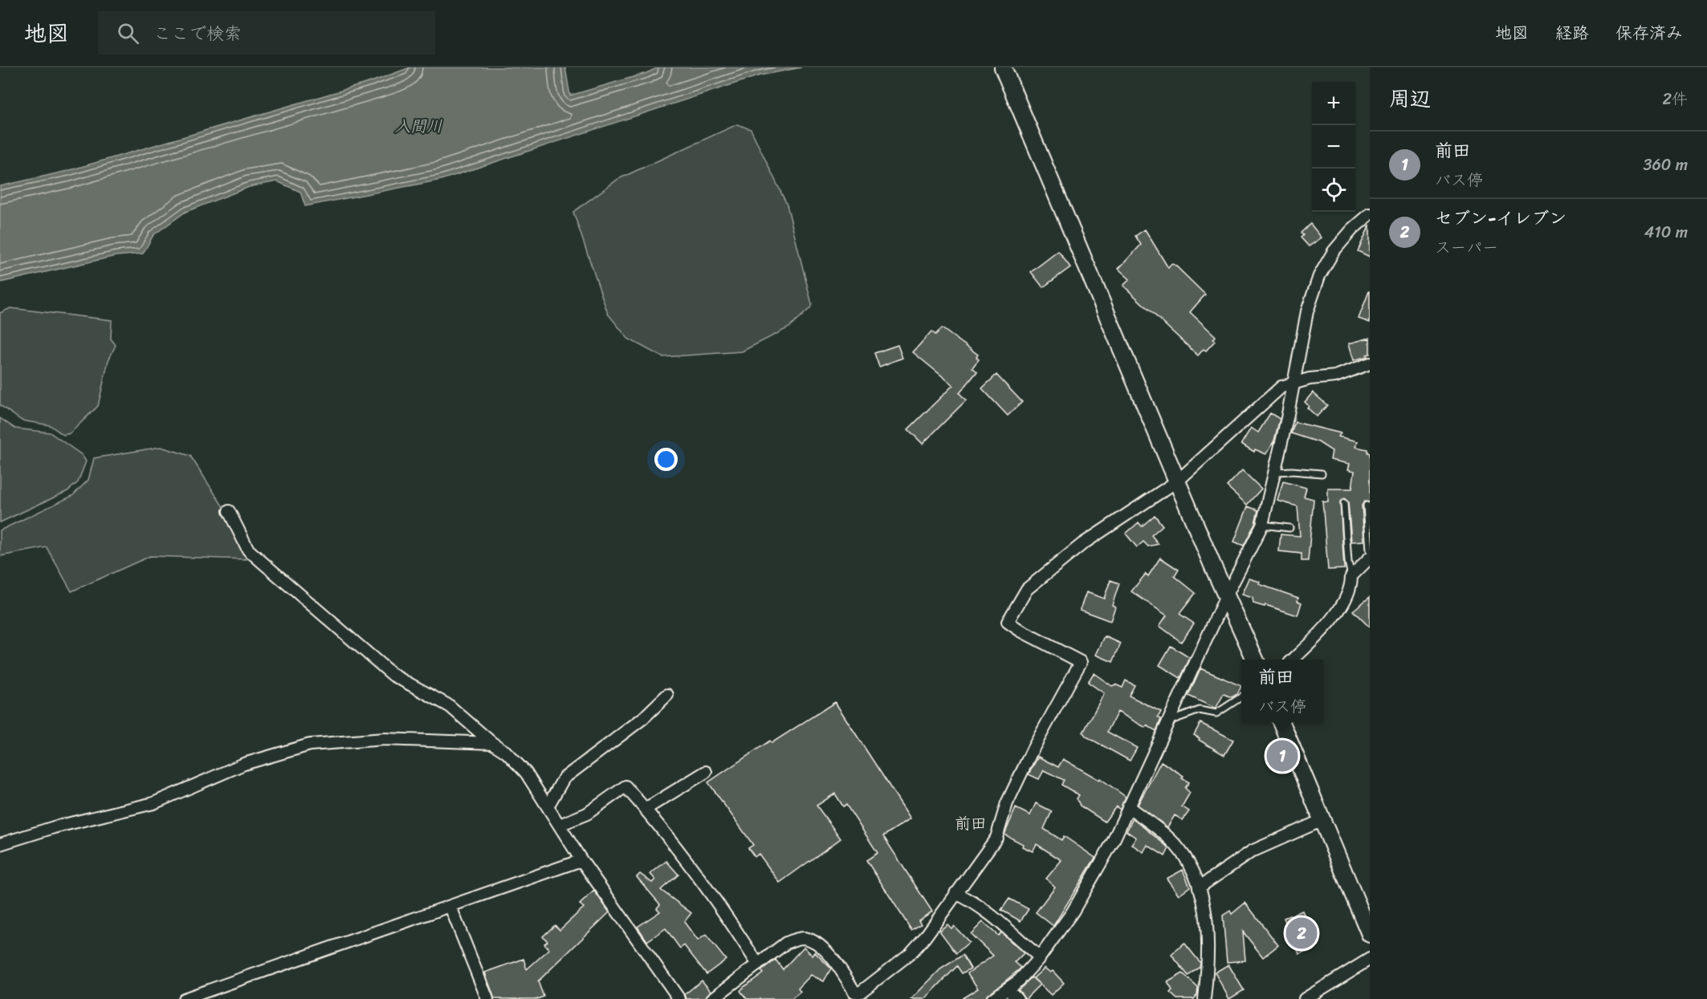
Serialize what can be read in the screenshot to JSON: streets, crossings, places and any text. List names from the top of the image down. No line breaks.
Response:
{"districts":["前田"],"water":["入間川"],"page":{"header":"地図","search":"ここで検索","nav":["地図","経路","保存済み"],"heading":["周辺","2件"],"map_buttons":["+","−"],"list":[{"mark":"1","name":"前田","note":"バス停","value":"360 m"},{"mark":"2","name":"セブン-イレブン","note":"スーパー","value":"410 m"}],"popup":["前田","バス停"],"pins":["1","2"]}}
